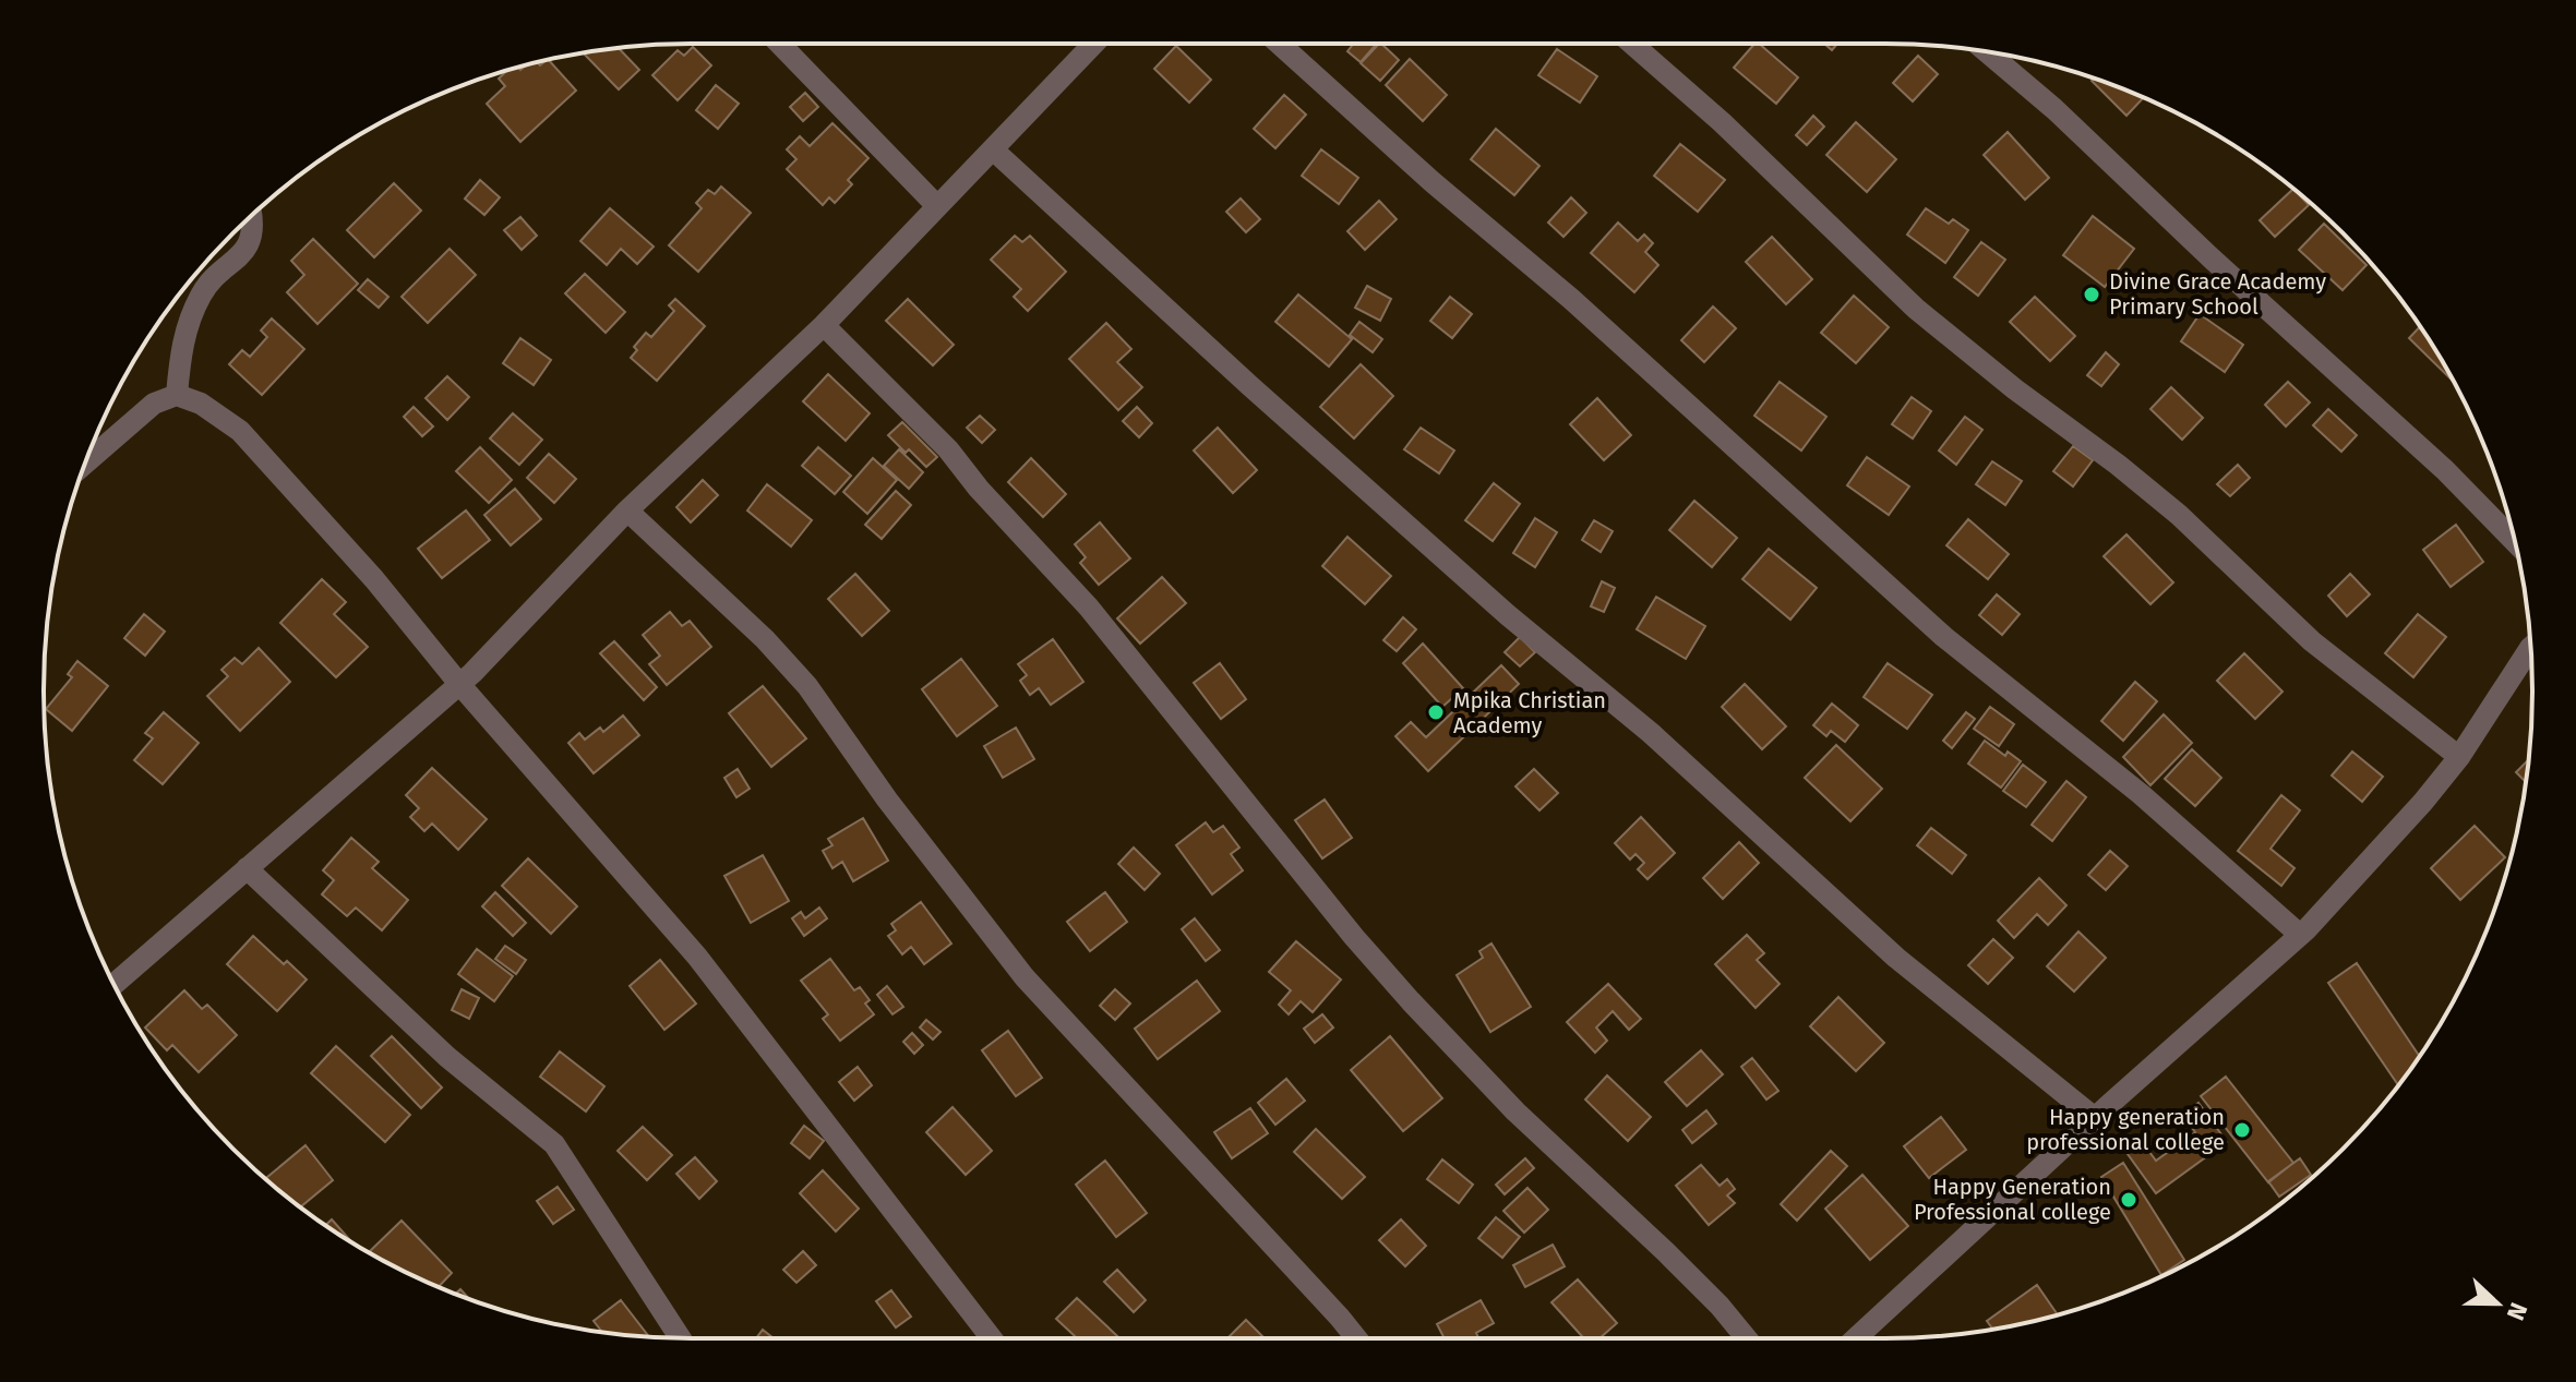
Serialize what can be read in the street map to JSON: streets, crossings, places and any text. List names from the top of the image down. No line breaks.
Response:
{"places":["Divine Grace Academy Primary School","Mpika Christian Academy","Happy generation professional college","Happy Generation Professional college"],"north":"right"}
